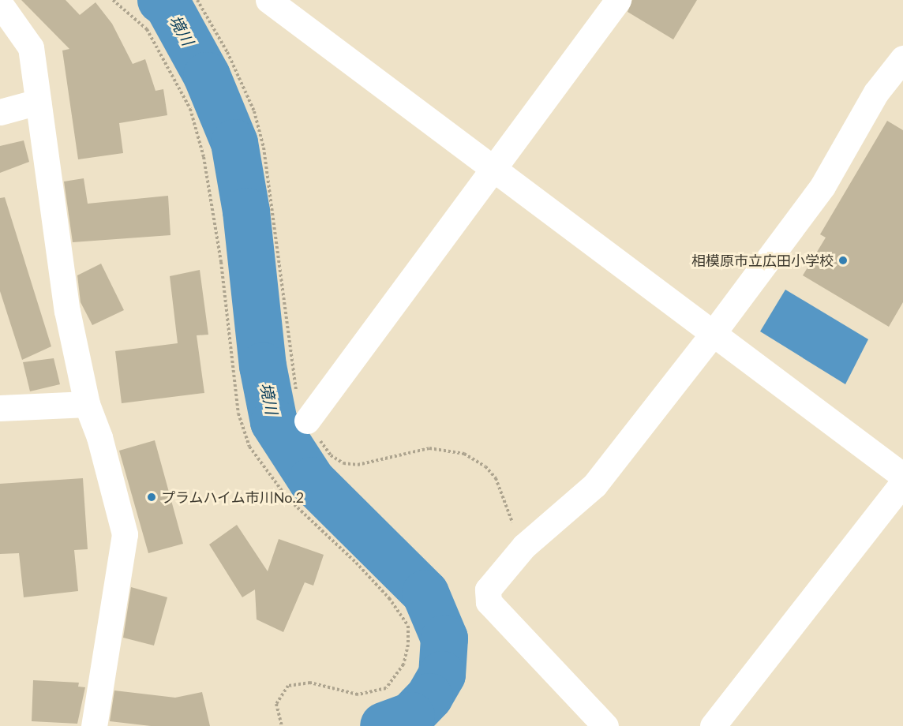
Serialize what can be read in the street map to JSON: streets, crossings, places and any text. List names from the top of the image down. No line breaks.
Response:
{"water":["境川"],"places":["相模原市立広田小学校","プラムハイム市川No.2"]}
